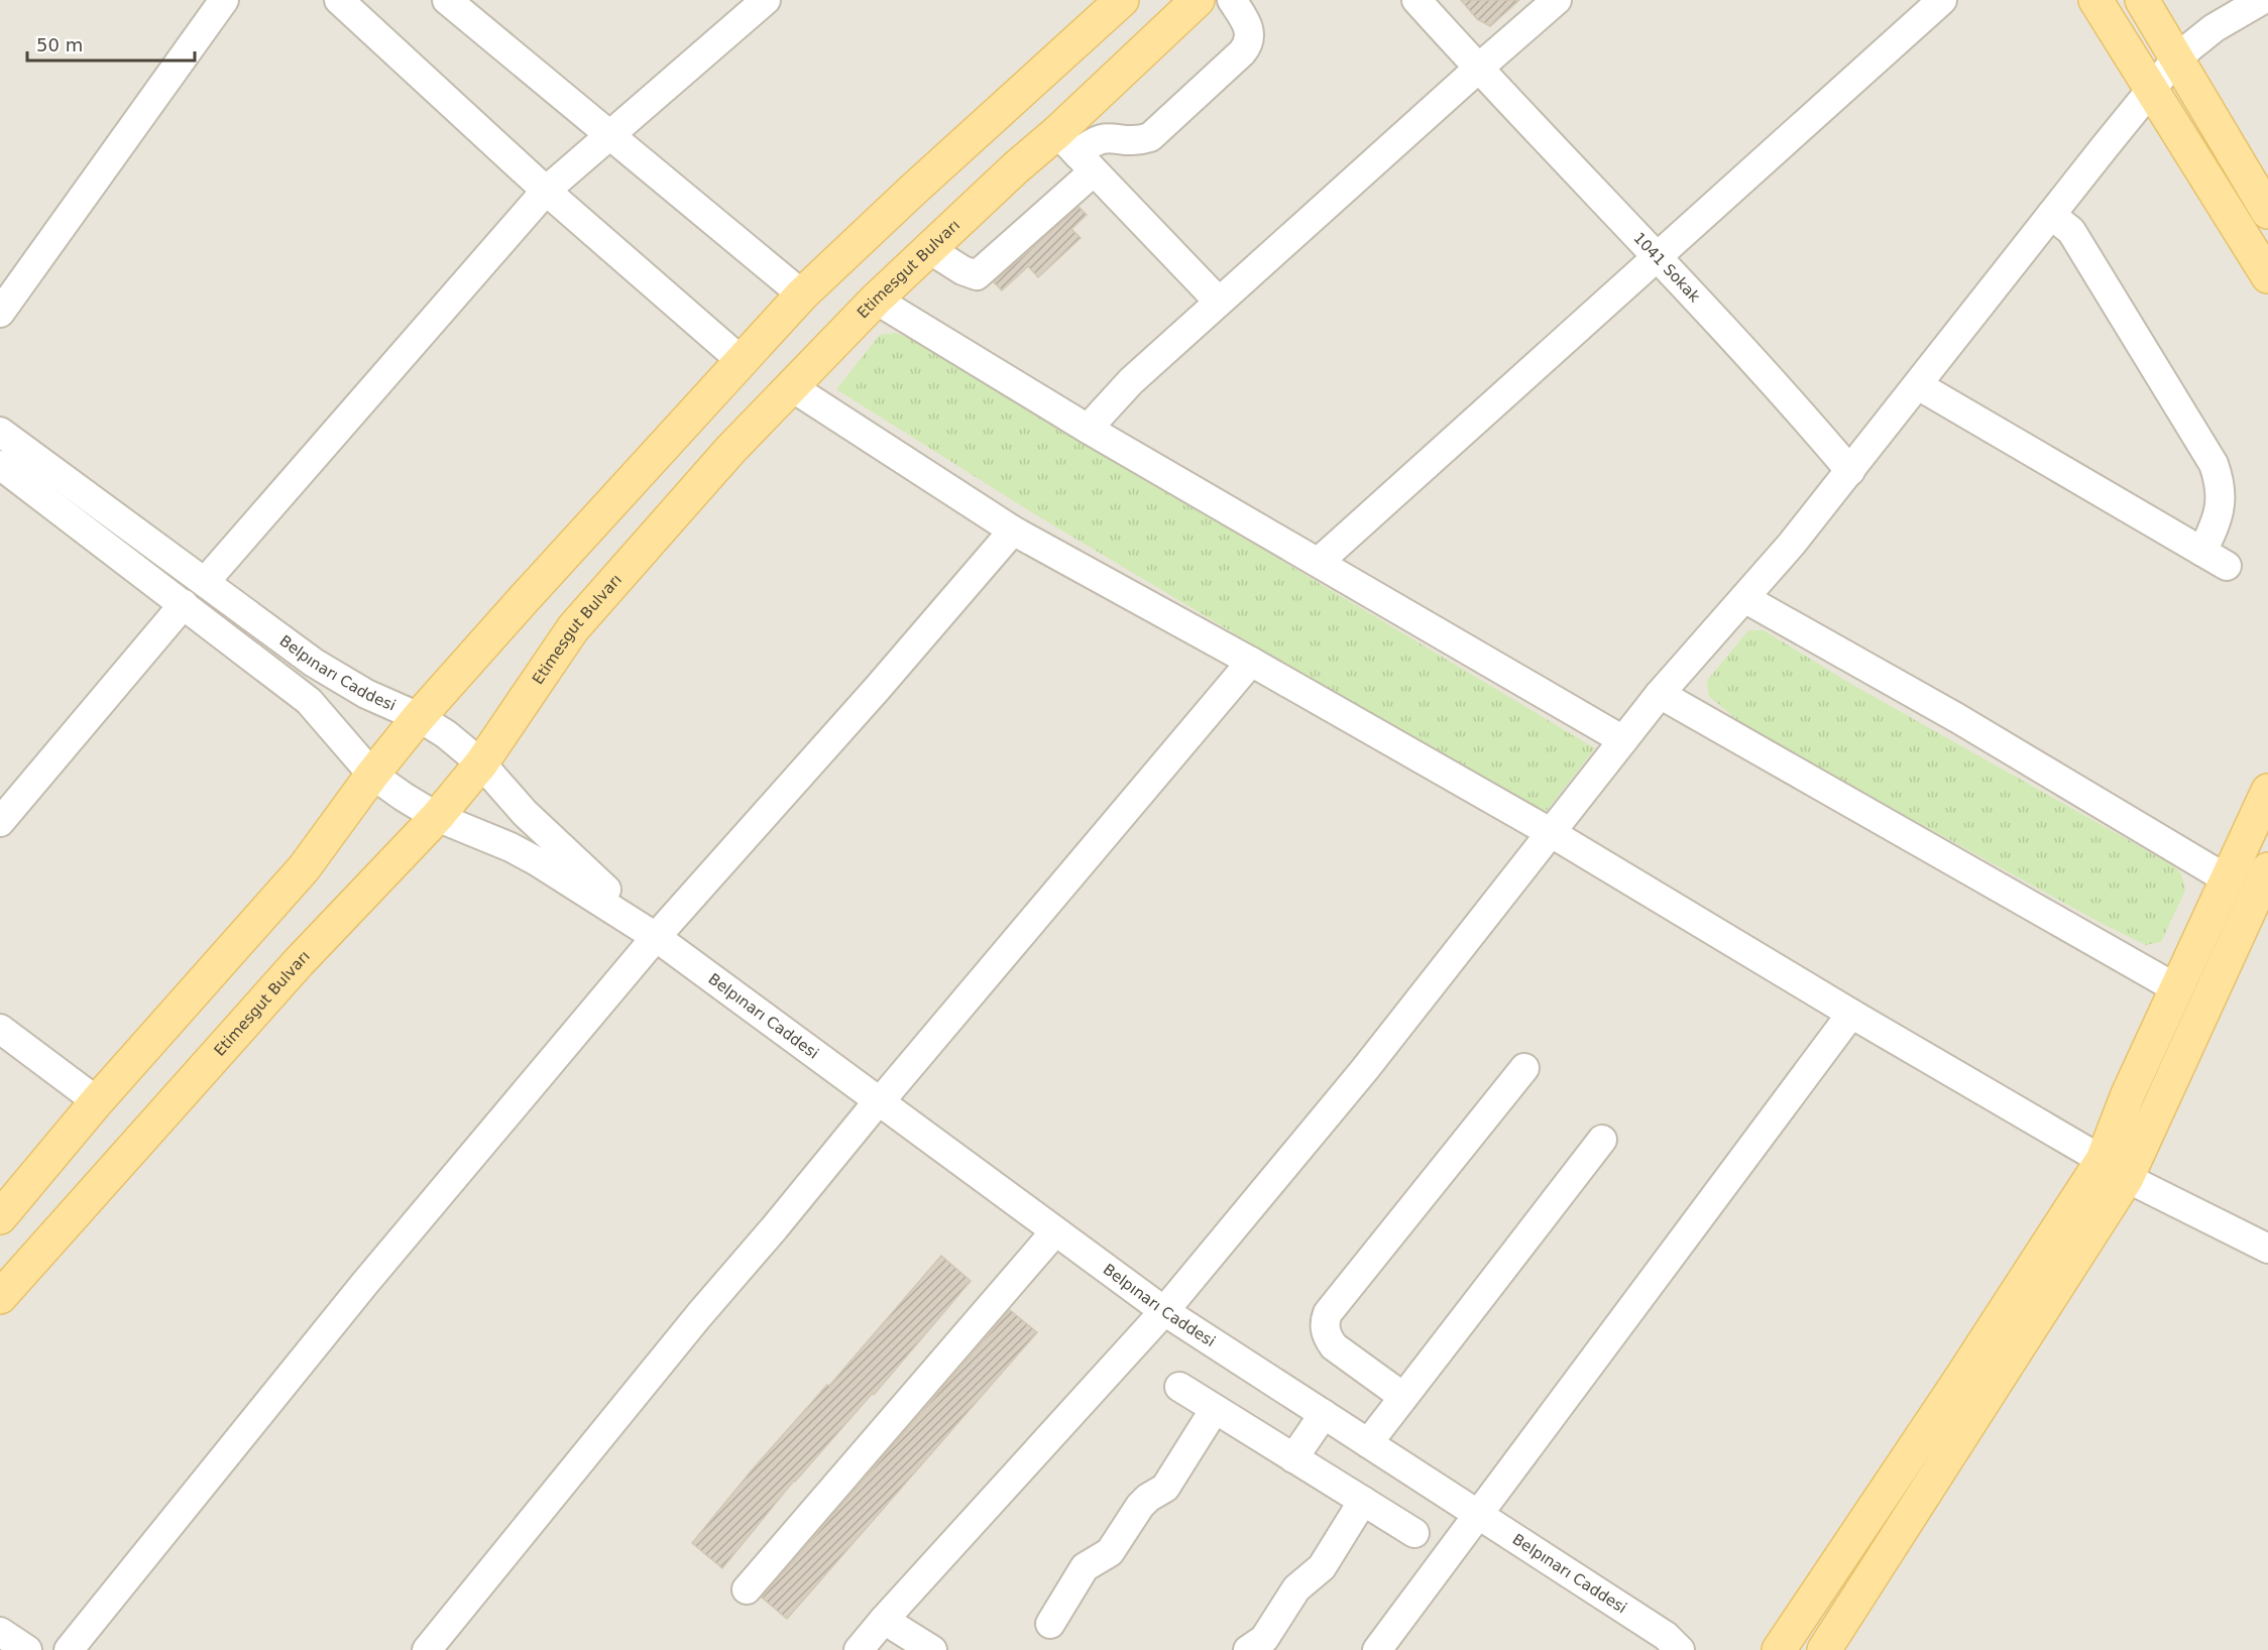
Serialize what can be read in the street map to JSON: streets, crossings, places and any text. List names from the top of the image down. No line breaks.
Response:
{"streets":{"main road":["Etimesgut Bulvarı"],"street":["1041 Sokak","Belpınarı Caddesi"]},"crossings":[["Etimesgut Bulvarı","Belpınarı Caddesi"]],"scale_bar":"50 m"}
